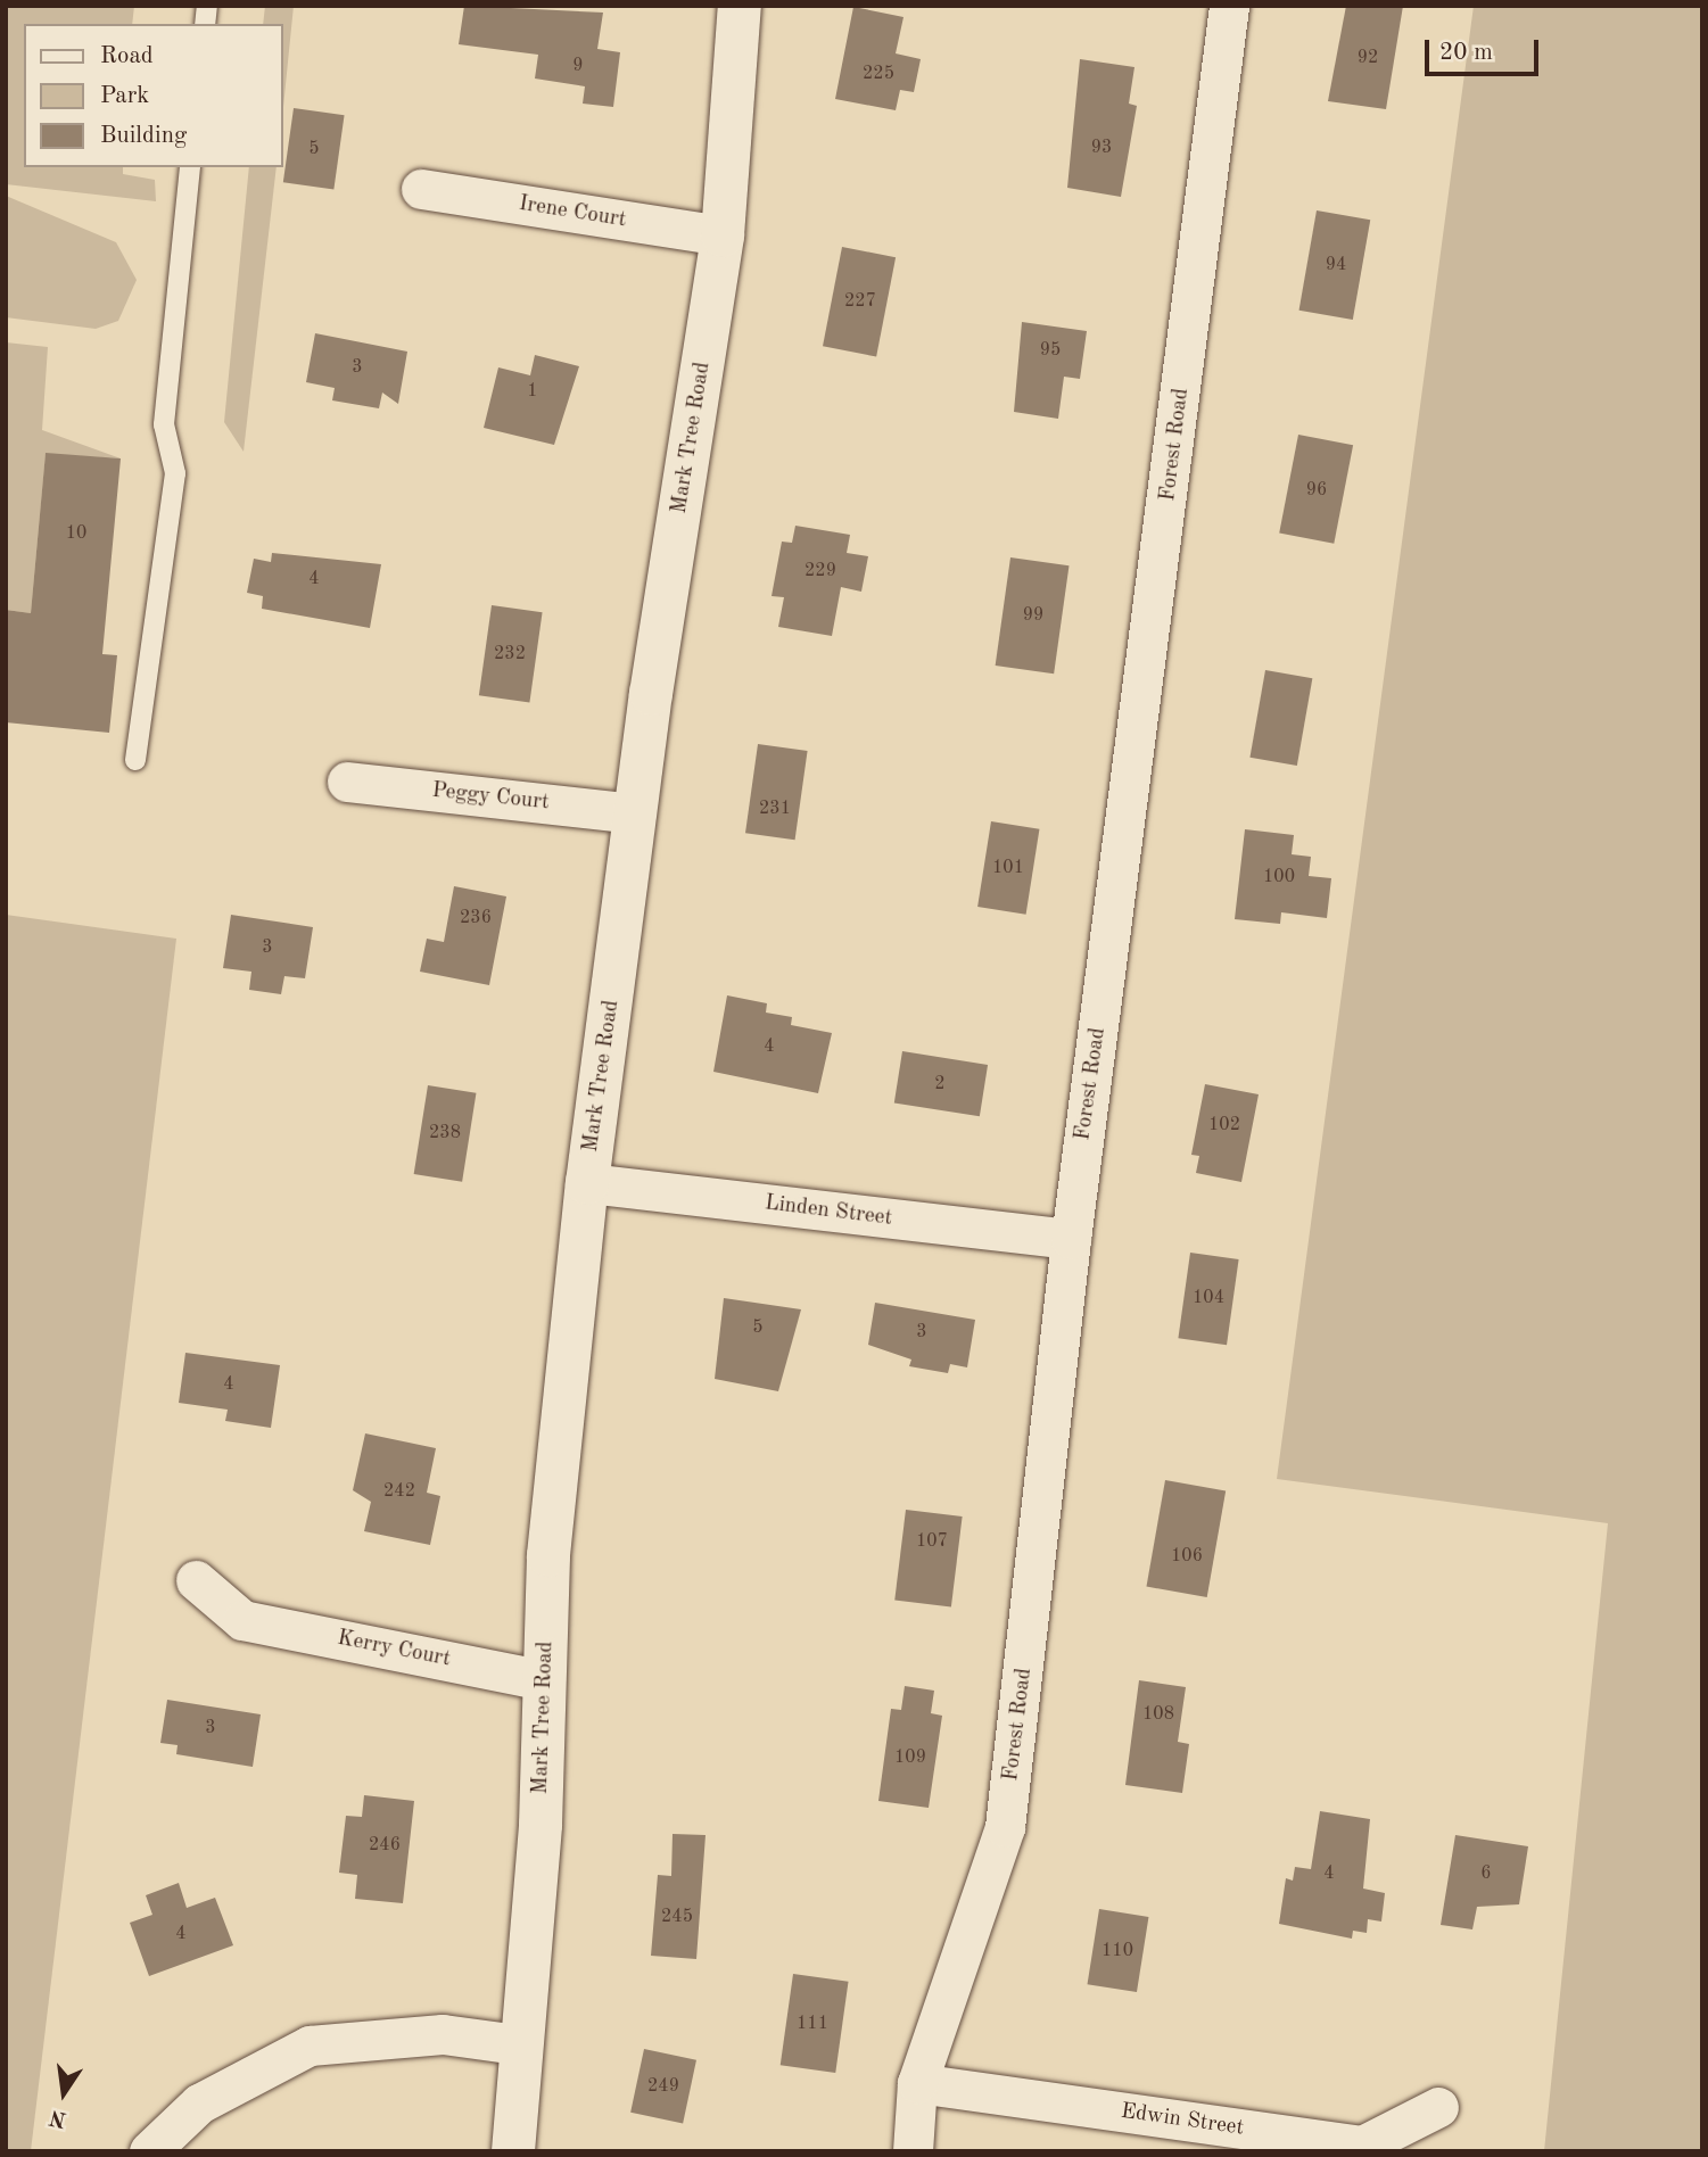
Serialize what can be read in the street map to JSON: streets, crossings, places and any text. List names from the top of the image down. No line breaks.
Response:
{"streets":{"street":["Irene Court","Mark Tree Road","Forest Road","Peggy Court","Linden Street","Kerry Court","Edwin Street"]},"crossings":[["Irene Court","Mark Tree Road"],["Mark Tree Road","Peggy Court"],["Mark Tree Road","Linden Street"],["Mark Tree Road","Kerry Court"],["Forest Road","Linden Street"],["Forest Road","Edwin Street"]],"house_numbers":["92","9","225","93","5","94","227","95","3","1","96","10","229","4","99","232","231","101","100","236","3","4","2","102","238","104","5","3","4","242","107","106","108","3","109","246","4","6","245","4","110","111","249"],"legend":["Road","Park","Building"],"scale_bar":"20 m","north":"bottom"}
